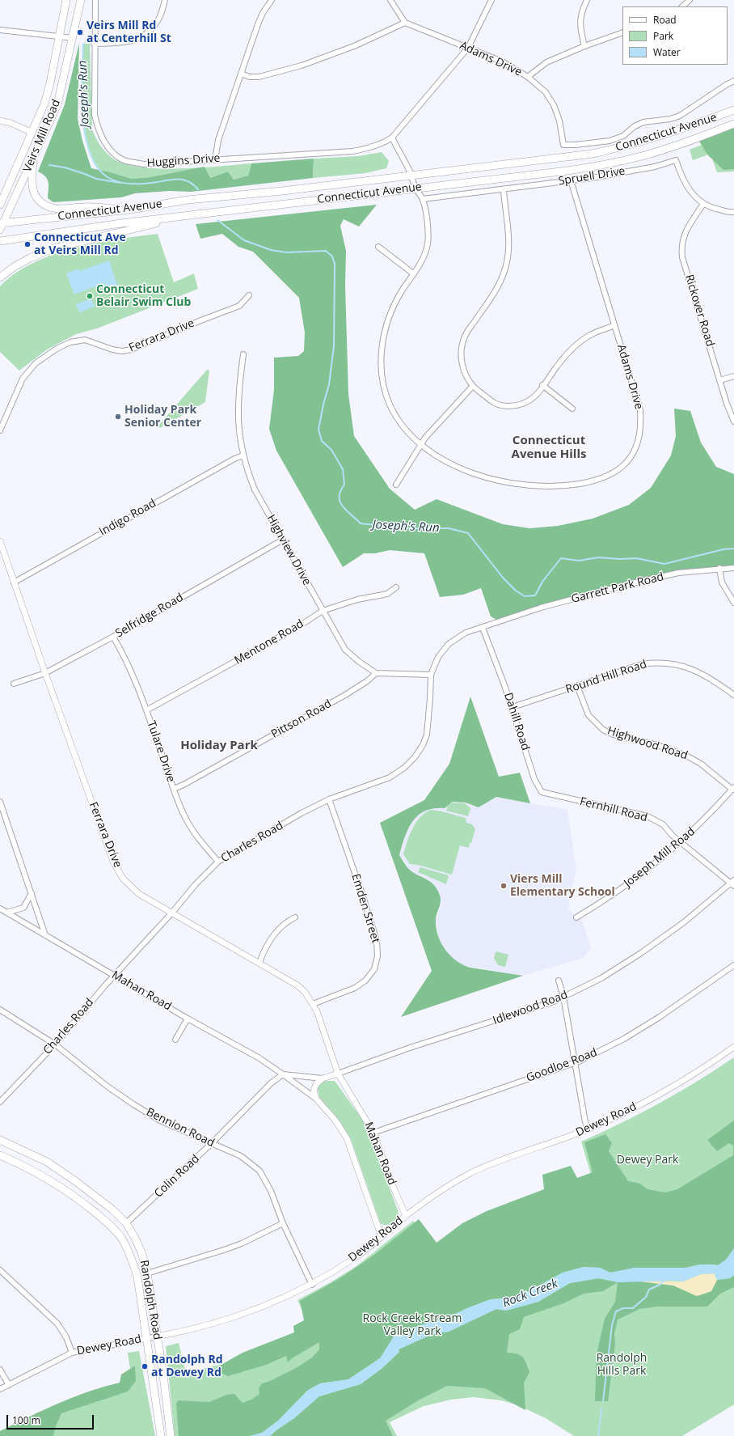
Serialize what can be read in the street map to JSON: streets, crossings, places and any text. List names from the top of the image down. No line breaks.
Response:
{"streets":{"main road":["Connecticut Avenue","Veirs Mill Road","Randolph Road"],"street":["Adams Drive","Huggins Drive","Spruell Drive","Rickover Road","Ferrara Drive","Indigo Road","Highview Drive","Garrett Park Road","Selfridge Road","Mentone Road","Round Hill Road","Pittson Road","Dahill Road","Highwood Road","Tulare Drive","Fernhill Road","Charles Road","Joseph Mill Road","Emden Street","Mahan Road","Idlewood Road","Goodloe Road","Dewey Road","Bennion Road","Colin Road"]},"crossings":[["Adams Drive","Connecticut Avenue"],["Adams Drive","Huggins Drive"],["Adams Drive","Spruell Drive"],["Connecticut Avenue","Veirs Mill Road"],["Spruell Drive","Rickover Road"],["Ferrara Drive","Indigo Road"],["Ferrara Drive","Selfridge Road"],["Ferrara Drive","Charles Road"],["Ferrara Drive","Emden Street"],["Ferrara Drive","Mahan Road"],["Ferrara Drive","Idlewood Road"],["Indigo Road","Highview Drive"],["Highview Drive","Selfridge Road"],["Highview Drive","Mentone Road"],["Highview Drive","Pittson Road"],["Garrett Park Road","Dahill Road"],["Garrett Park Road","Charles Road"],["Selfridge Road","Tulare Drive"],["Mentone Road","Tulare Drive"],["Round Hill Road","Dahill Road"],["Round Hill Road","Highwood Road"],["Pittson Road","Tulare Drive"],["Dahill Road","Fernhill Road"],["Dahill Road","Charles Road"],["Highwood Road","Joseph Mill Road"],["Tulare Drive","Charles Road"],["Fernhill Road","Joseph Mill Road"],["Fernhill Road","Idlewood Road"],["Charles Road","Emden Street"],["Charles Road","Mahan Road"],["Charles Road","Bennion Road"],["Mahan Road","Idlewood Road"],["Mahan Road","Goodloe Road"],["Mahan Road","Dewey Road"],["Mahan Road","Colin Road"],["Dewey Road","Bennion Road"],["Dewey Road","Randolph Road"],["Bennion Road","Colin Road"],["Colin Road","Randolph Road"]],"districts":["Connecticut Avenue Hills","Holiday Park"],"water":["Joseph's Run","Rock Creek"],"parks":["Dewey Park","Rock Creek Stream Valley Park","Randolph Hills Park"],"places":["Veirs Mill Rd at Centerhill St","Connecticut Ave at Veirs Mill Rd","Connecticut Belair Swim Club","Holiday Park Senior Center","Viers Mill Elementary School","Randolph Rd at Dewey Rd"],"legend":["Road","Park","Water"],"scale_bar":"100 m"}
